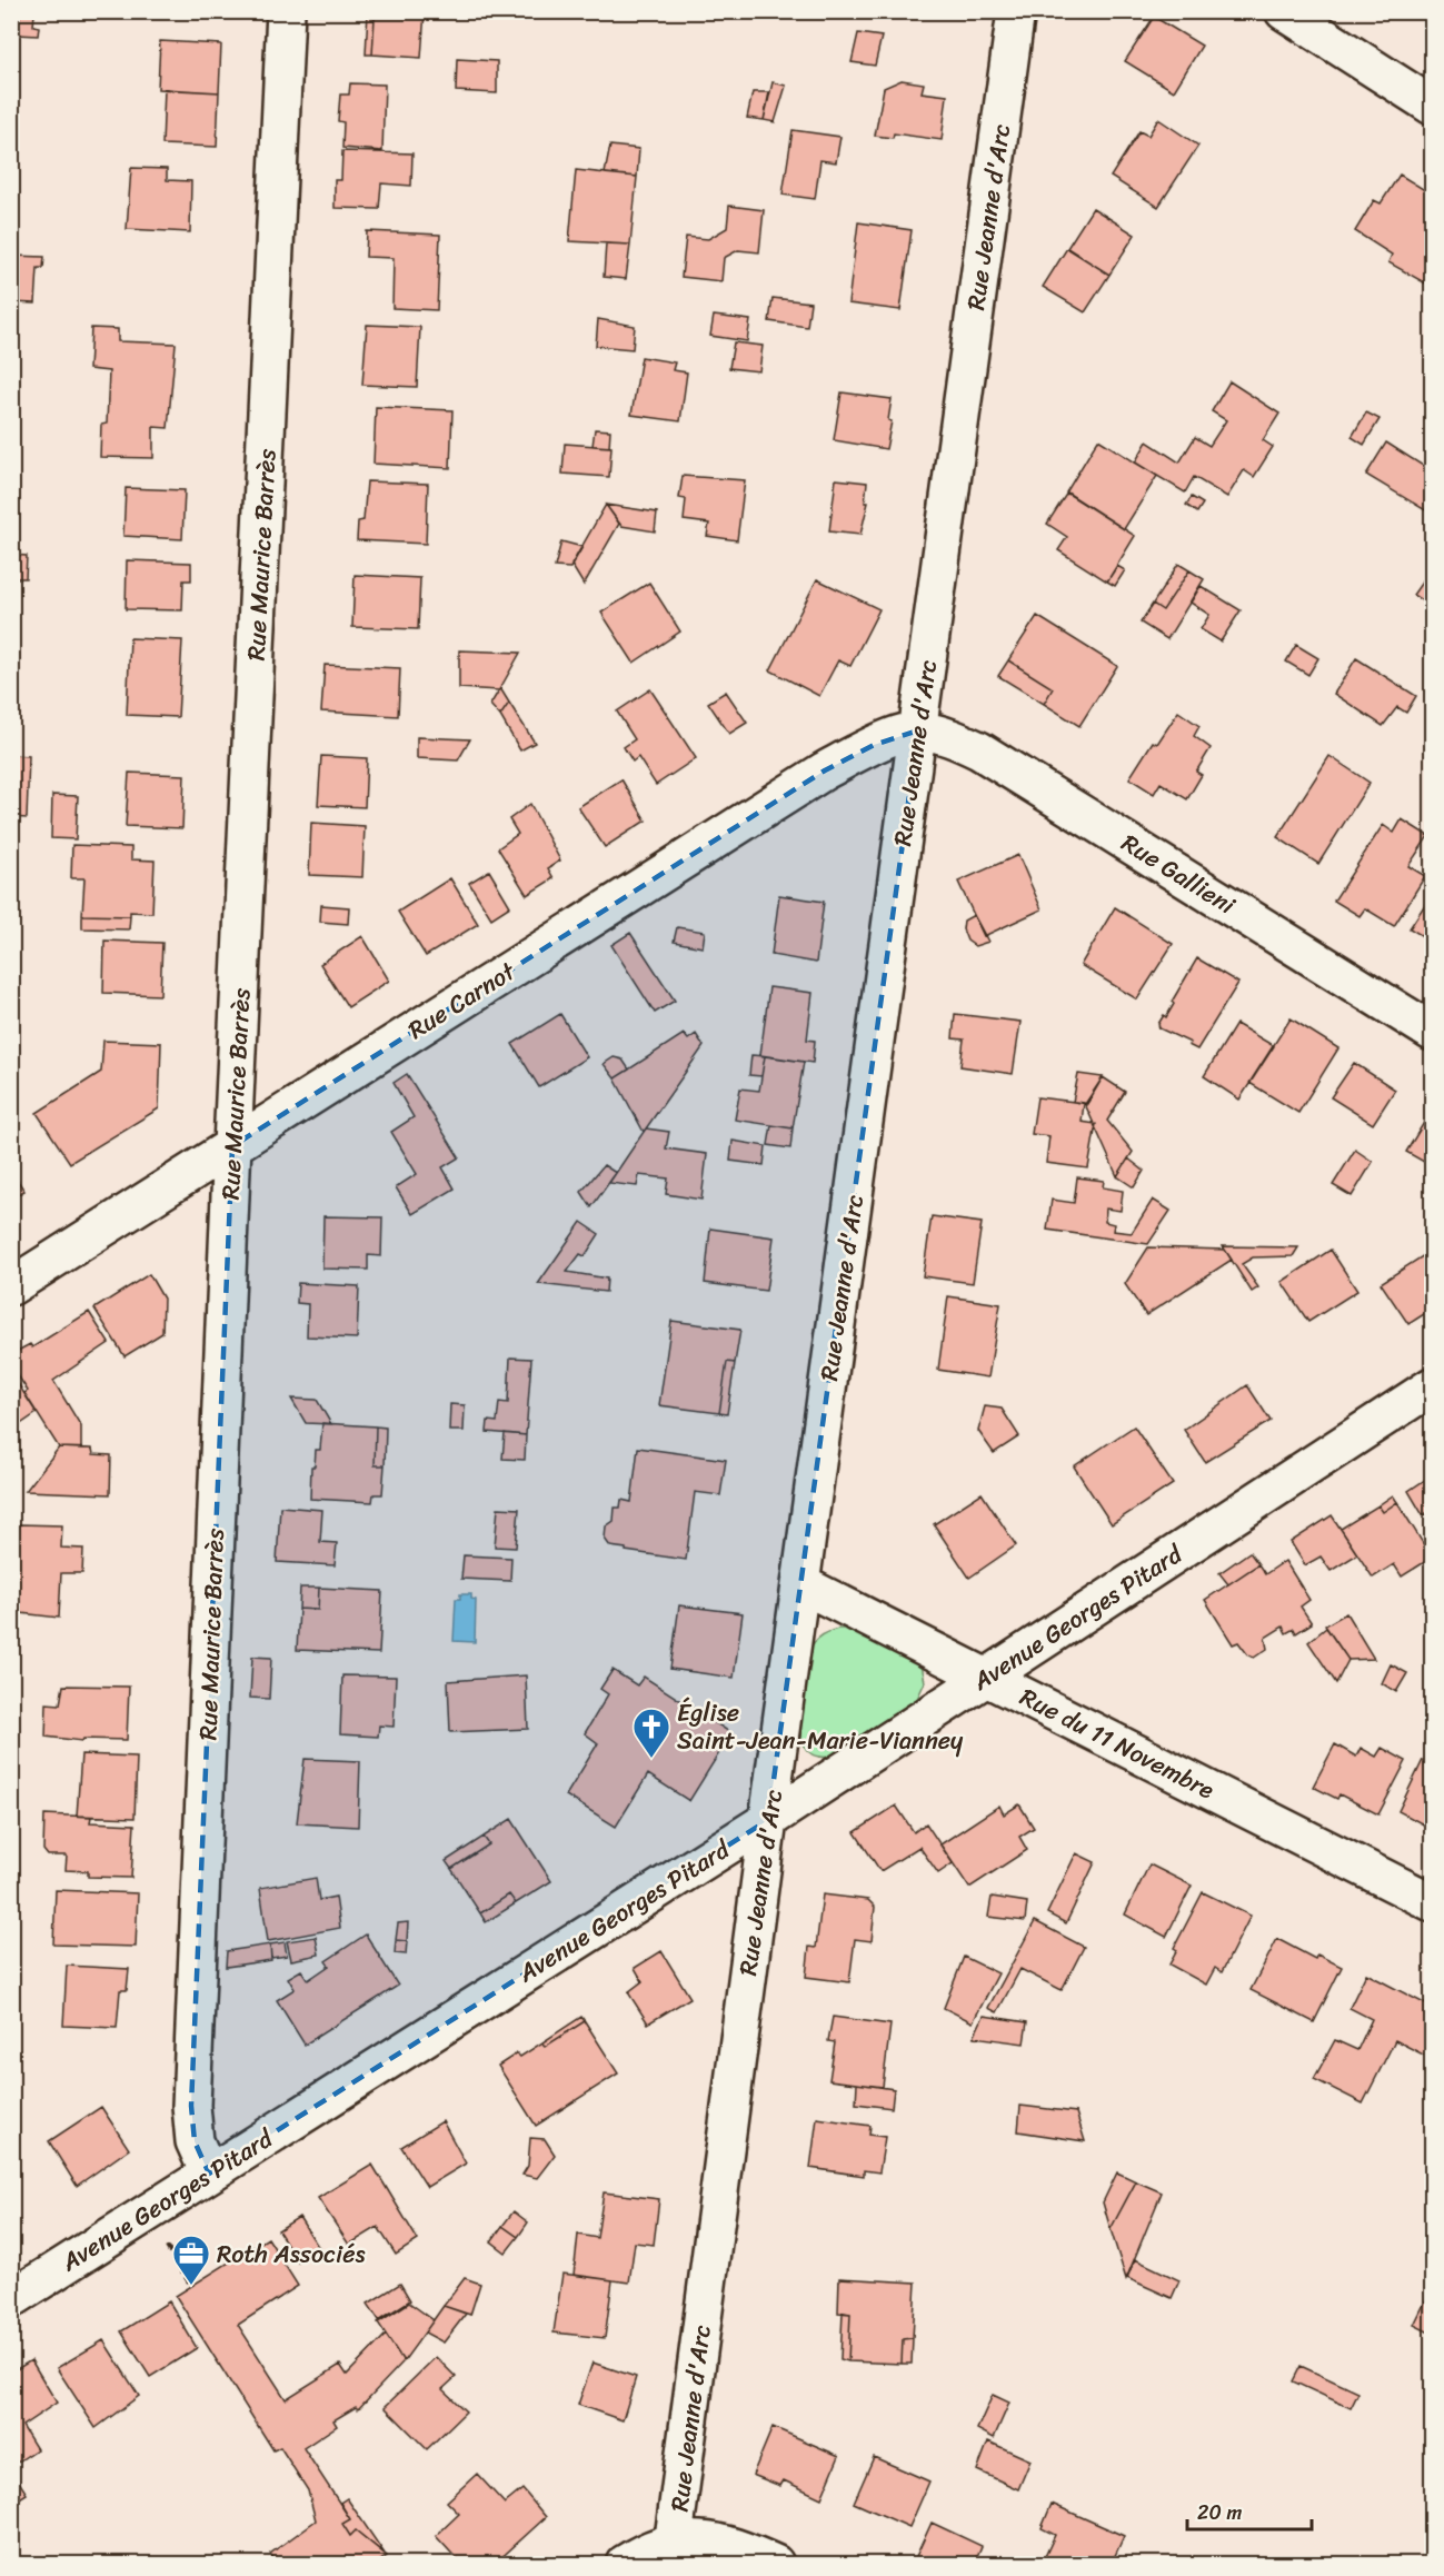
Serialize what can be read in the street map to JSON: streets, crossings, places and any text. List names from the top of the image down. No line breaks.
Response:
{"streets":{"street":["Rue Jeanne d'Arc","Rue Maurice Barrès","Rue Gallieni","Rue Carnot","Avenue Georges Pitard","Rue du 11 Novembre"]},"crossings":[["Rue Jeanne d'Arc","Rue Gallieni"],["Rue Jeanne d'Arc","Rue Carnot"],["Rue Jeanne d'Arc","Avenue Georges Pitard"],["Rue Jeanne d'Arc","Rue du 11 Novembre"],["Rue Maurice Barrès","Rue Carnot"],["Rue Maurice Barrès","Avenue Georges Pitard"],["Rue Gallieni","Rue Carnot"],["Avenue Georges Pitard","Rue du 11 Novembre"]],"places":{"church":["Église Saint-Jean-Marie-Vianney"],"office":["Roth Associés"]},"scale_bar":"20 m"}
